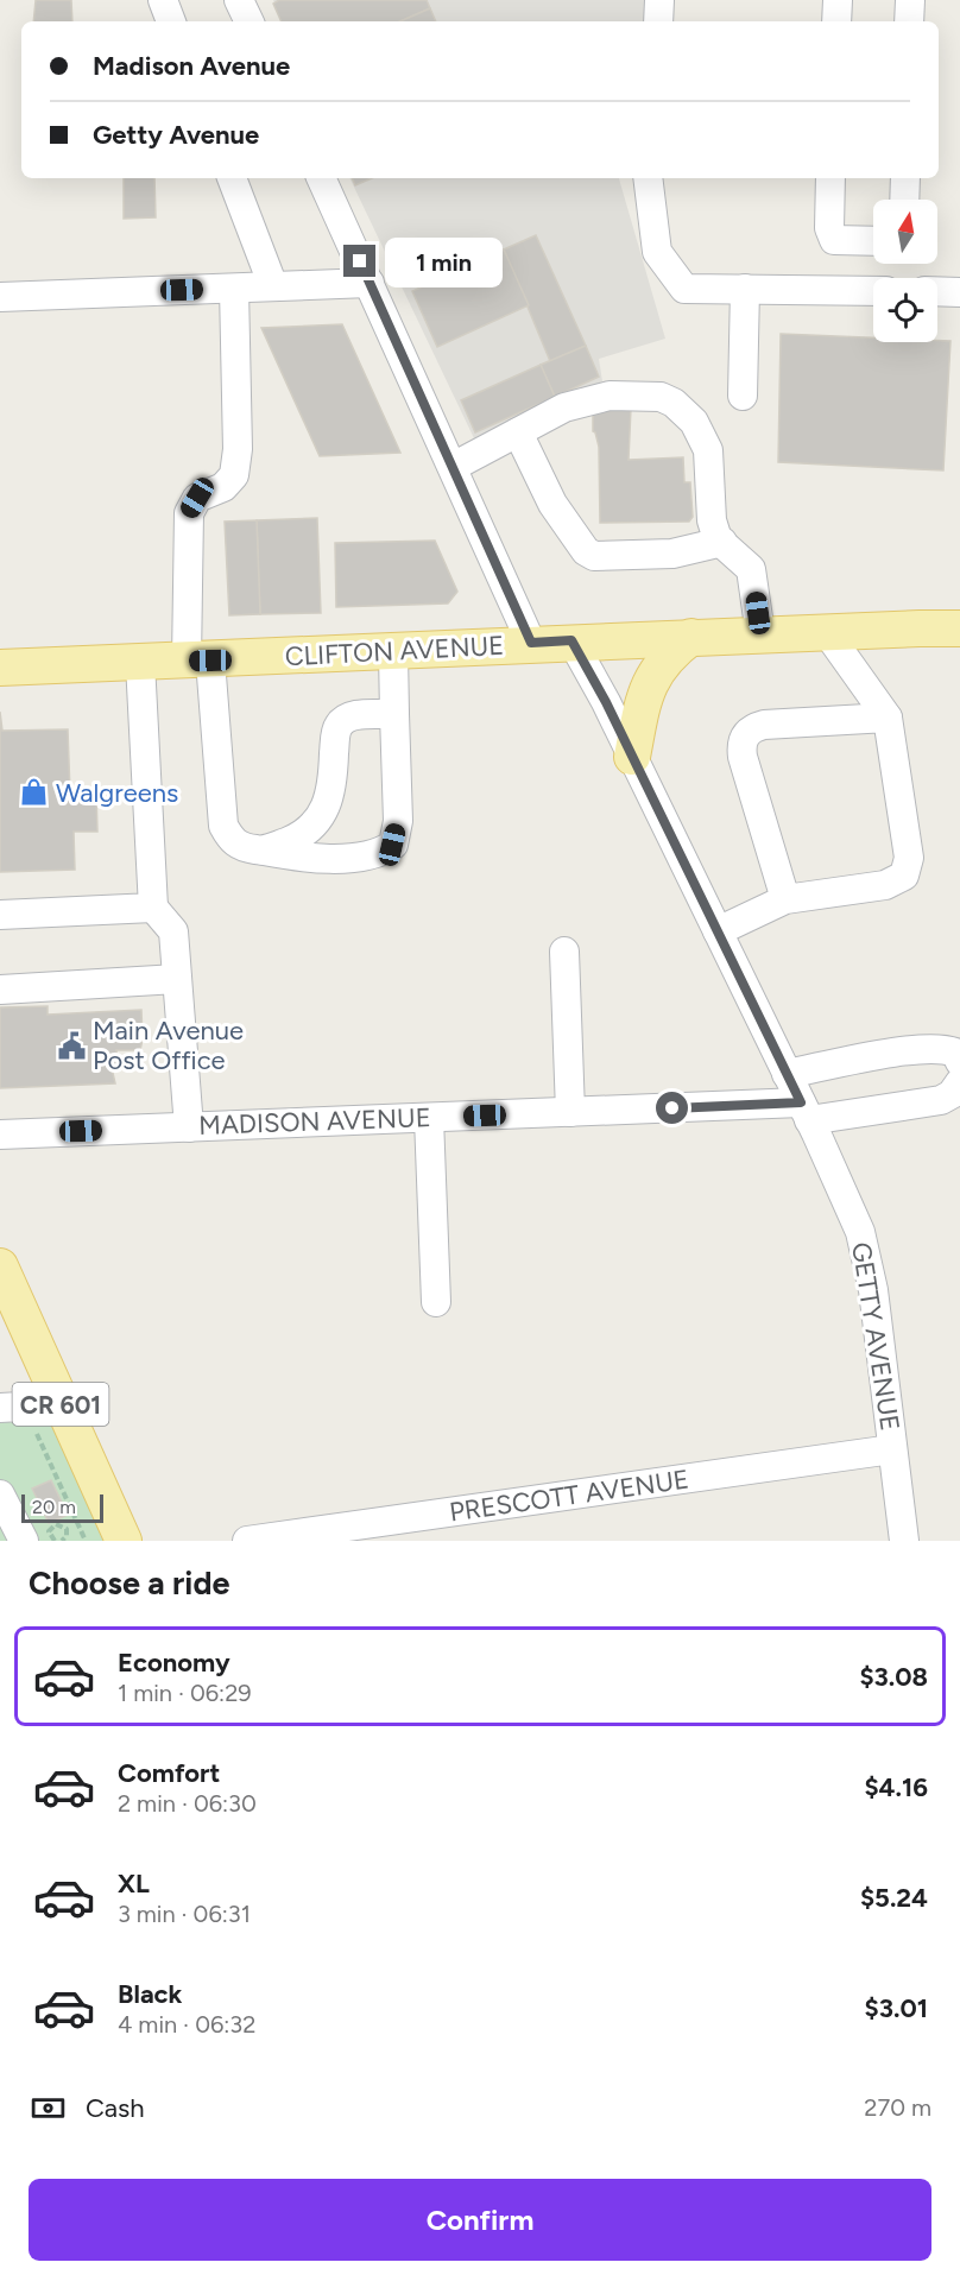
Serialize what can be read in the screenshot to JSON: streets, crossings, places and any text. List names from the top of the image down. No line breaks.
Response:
{"streets":{"main road":["CLIFTON AVENUE","CR 601"],"street":["MADISON AVENUE","GETTY AVENUE","PRESCOTT AVENUE"]},"crossings":[["CLIFTON AVENUE","GETTY AVENUE"],["MADISON AVENUE","GETTY AVENUE"],["GETTY AVENUE","PRESCOTT AVENUE"]],"places":{"shop":["Walgreens"],"public building":["Main Avenue Post Office"]},"scale_bar":"20 m","north":"top","page":{"banner":["Madison Avenue","Getty Avenue"],"bubble":"1 min","scale":"20 m","heading":"Choose a ride","list":[{"name":"Economy","note":"1 min · 06:29","value":"$3.08"},{"name":"Comfort","note":"2 min · 06:30","value":"$4.16"},{"name":"XL","note":"3 min · 06:31","value":"$5.24"},{"name":"Black","note":"4 min · 06:32","value":"$3.01"}],"pay":["Cash","270 m"],"buttons":"Confirm"}}
